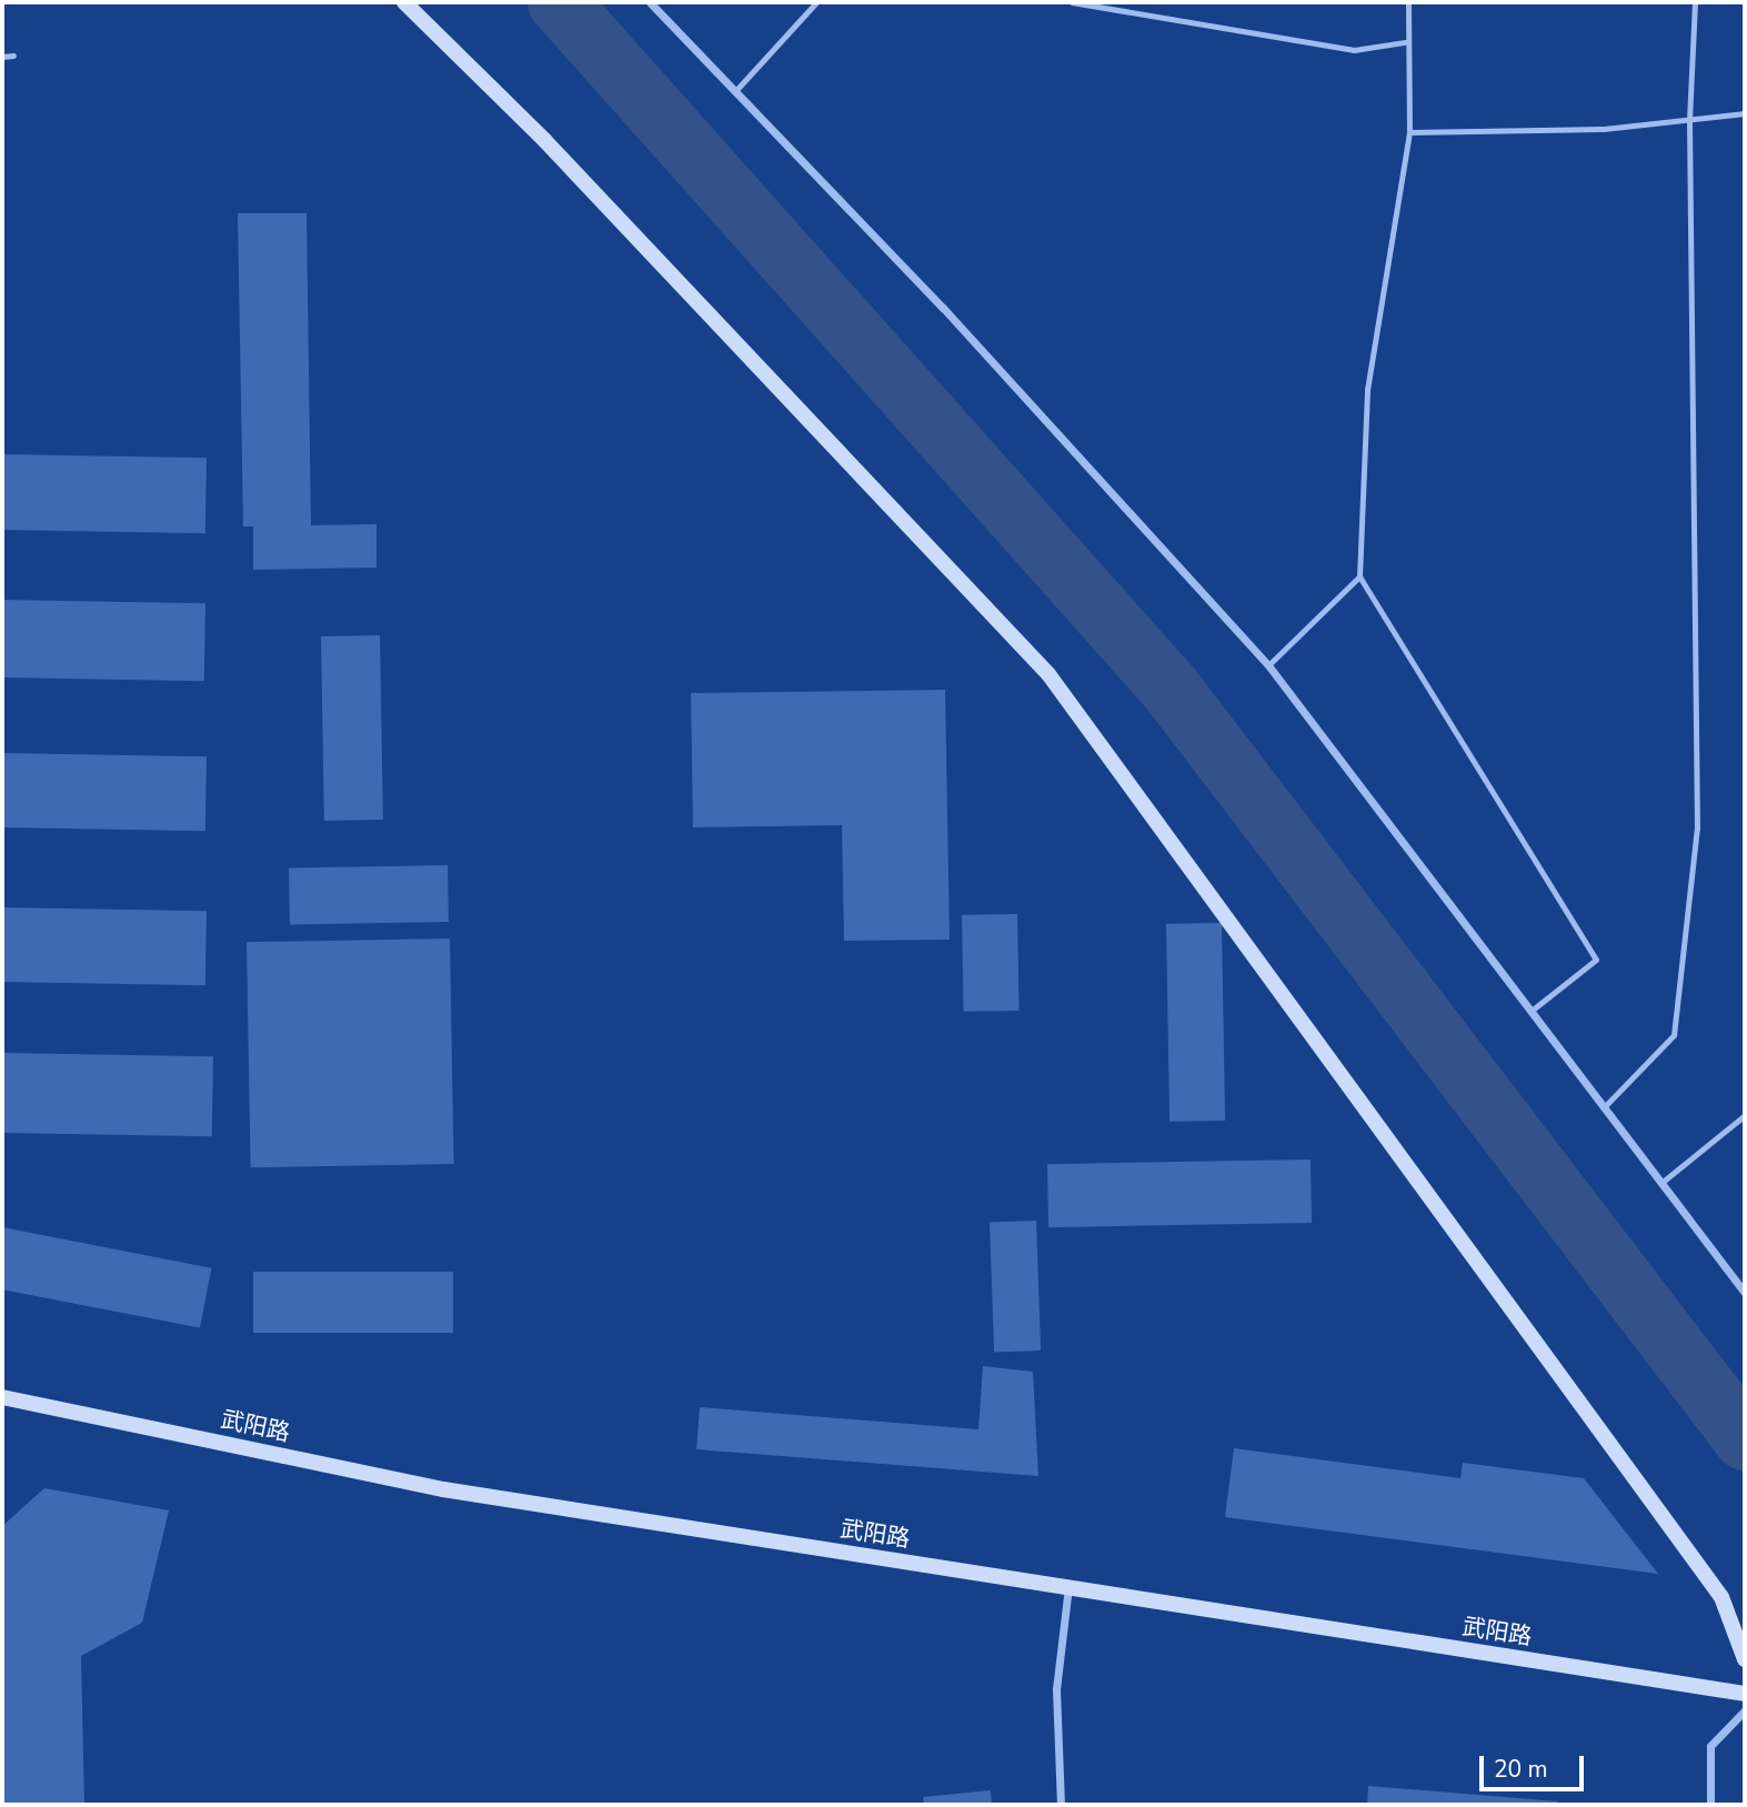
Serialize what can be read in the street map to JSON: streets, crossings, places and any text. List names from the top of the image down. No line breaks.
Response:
{"streets":{"street":["武阳路"]},"scale_bar":"20 m"}
